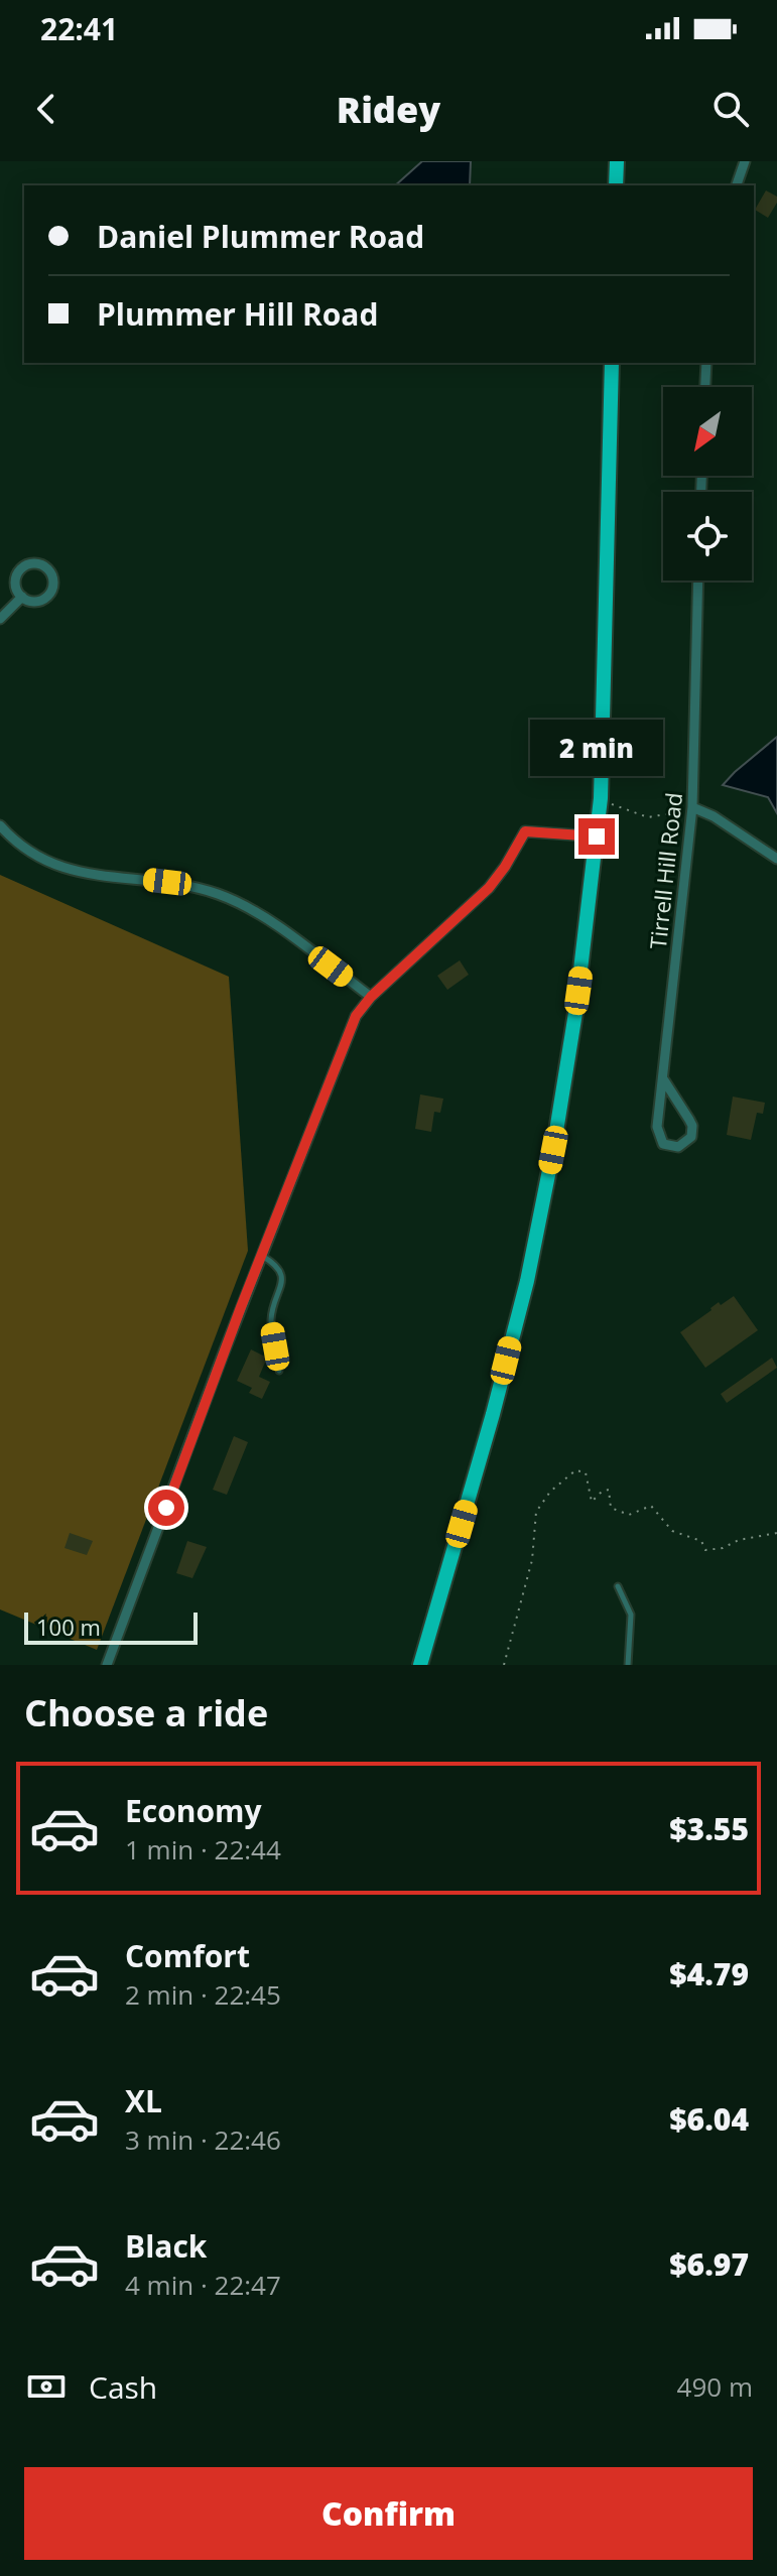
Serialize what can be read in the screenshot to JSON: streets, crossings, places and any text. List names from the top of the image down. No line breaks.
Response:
{"streets":{"street":["Tirrell Hill Road"]},"scale_bar":"100 m","north":"bottom left","page":{"status":"22:41","header":"Ridey","banner":["Daniel Plummer Road","Plummer Hill Road"],"bubble":"2 min","scale":"100 m","heading":"Choose a ride","list":[{"name":"Economy","note":"1 min · 22:44","value":"$3.55"},{"name":"Comfort","note":"2 min · 22:45","value":"$4.79"},{"name":"XL","note":"3 min · 22:46","value":"$6.04"},{"name":"Black","note":"4 min · 22:47","value":"$6.97"}],"pay":["Cash","490 m"],"buttons":"Confirm"}}
